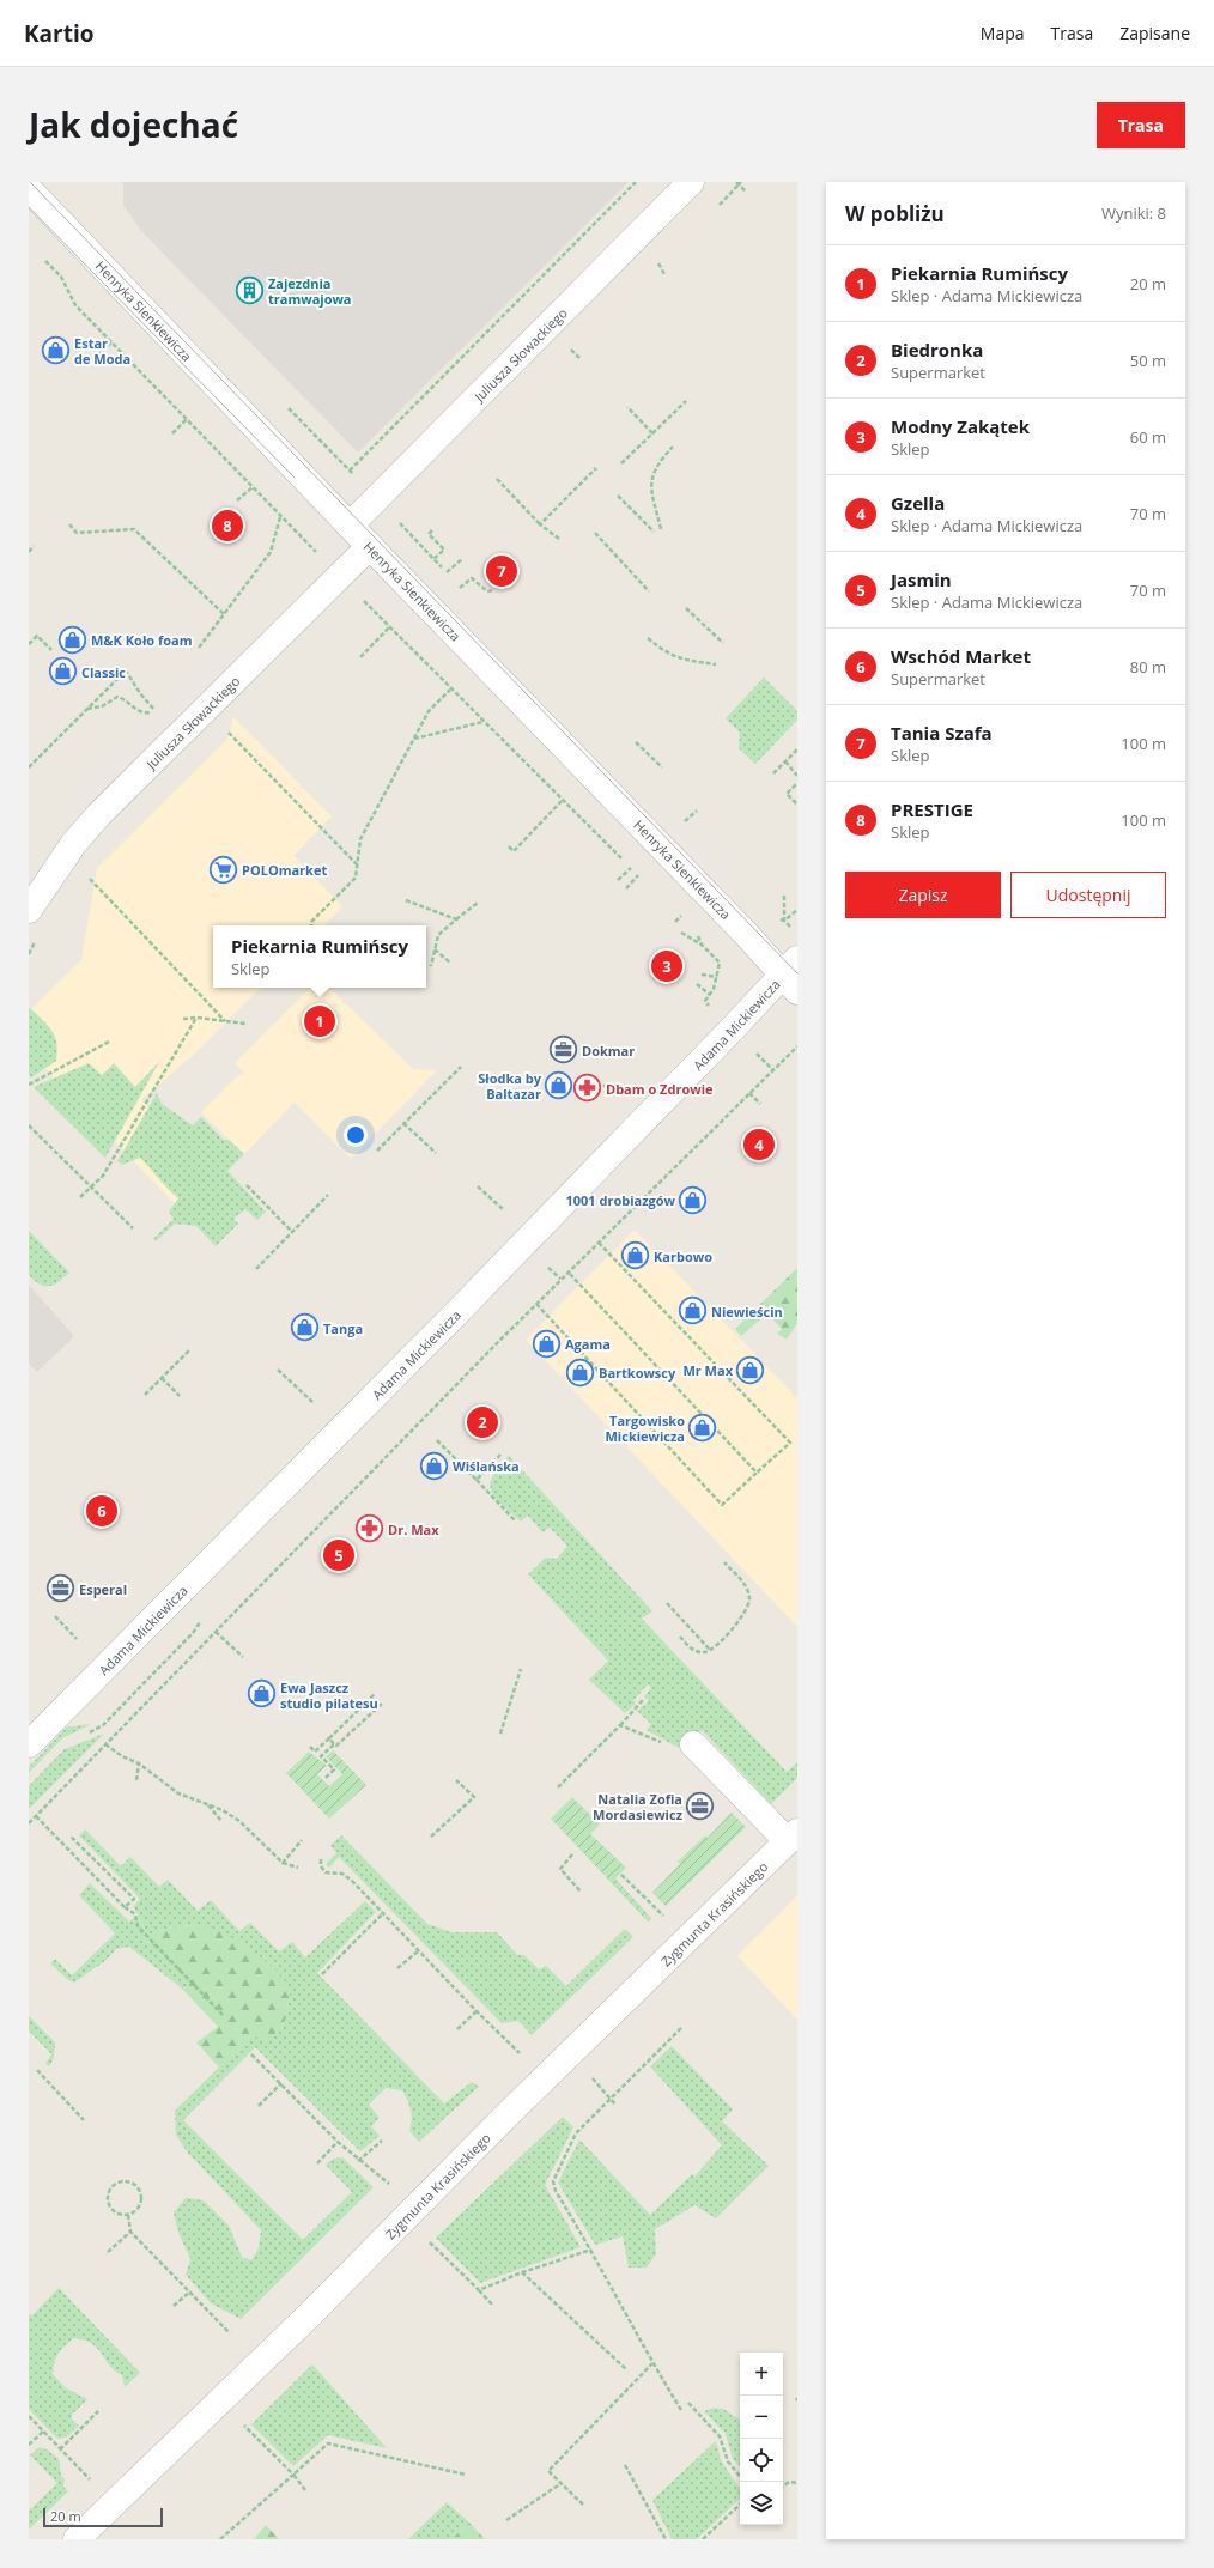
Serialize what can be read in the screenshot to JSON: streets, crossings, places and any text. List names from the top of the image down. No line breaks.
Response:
{"streets":{"street":["Henryka Sienkiewicza","Juliusza Słowackiego","Adama Mickiewicza","Zygmunta Krasińskiego"]},"crossings":[["Henryka Sienkiewicza","Juliusza Słowackiego"],["Henryka Sienkiewicza","Adama Mickiewicza"]],"places":{"building":["Zajezdnia tramwajowa"],"shop":["Estar de Moda","M&K Koło foam","Classic","Słodka by Baltazar","1001 drobiazgów","Karbowo","Niewieścin","Tanga","Agama","Mr Max","Bartkowscy","Targowisko Mickiewicza","Wiślańska","Ewa Jaszcz studio pilatesu"],"supermarket":["POLOmarket"],"office":["Dokmar","Esperal","Natalia Zofia Mordasiewicz"],"pharmacy":["Dbam o Zdrowie","Dr. Max"]},"scale_bar":"20 m","page":{"header":"Kartio","nav":["Mapa","Trasa","Zapisane"],"title":"Jak dojechać","buttons":["Trasa",["Zapisz","Udostępnij"]],"heading":["W pobliżu","Wyniki: 8"],"list":[{"mark":"1","name":"Piekarnia Rumińscy","note":"Sklep · Adama Mickiewicza","value":"20 m"},{"mark":"2","name":"Biedronka","note":"Supermarket","value":"50 m"},{"mark":"3","name":"Modny Zakątek","note":"Sklep","value":"60 m"},{"mark":"4","name":"Gzella","note":"Sklep · Adama Mickiewicza","value":"70 m"},{"mark":"5","name":"Jasmin","note":"Sklep · Adama Mickiewicza","value":"70 m"},{"mark":"6","name":"Wschód Market","note":"Supermarket","value":"80 m"},{"mark":"7","name":"Tania Szafa","note":"Sklep","value":"100 m"},{"mark":"8","name":"PRESTIGE","note":"Sklep","value":"100 m"}],"pins":["8","7","3","1","4","2","6","5"],"popup":["Piekarnia Rumińscy","Sklep"],"map_buttons":["+","−"],"scale":"20 m"}}
